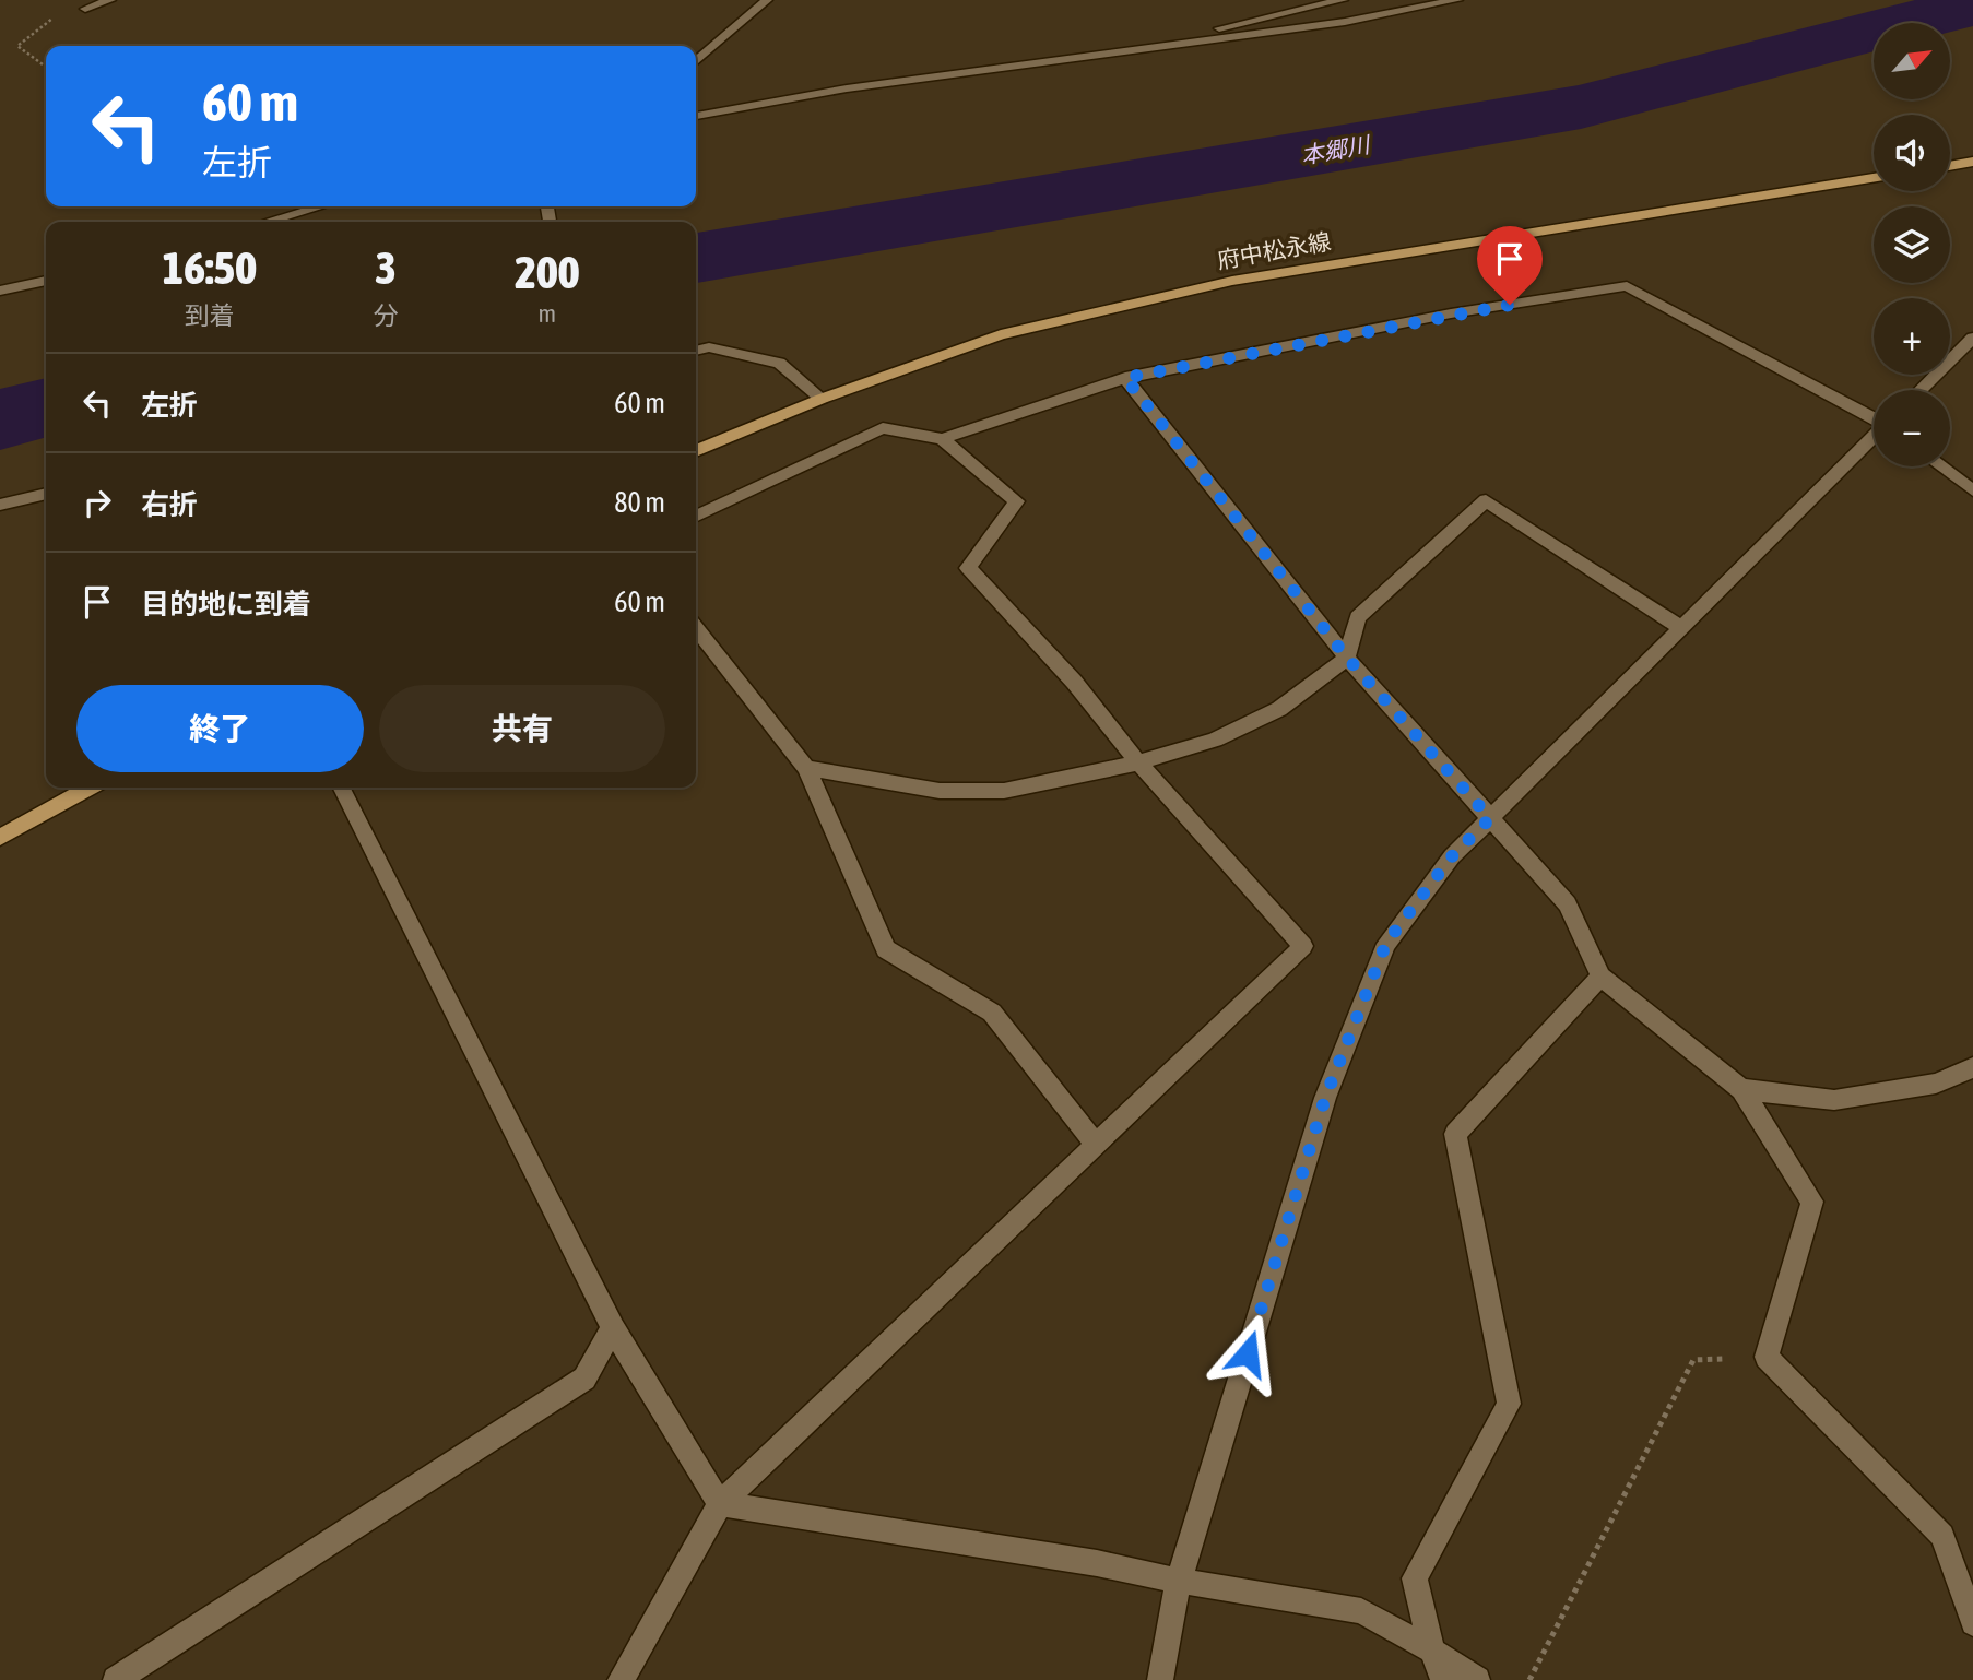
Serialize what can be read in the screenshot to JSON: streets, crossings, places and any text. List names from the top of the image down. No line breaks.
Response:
{"streets":{"main road":["府中松永線"]},"water":["本郷川"],"north":"top right","page":{"map_buttons":["+","−"],"turn":["60 m","左折"],"eta":["16:50","到着","3","分","200","m"],"list":[{"name":"左折","value":"60 m"},{"name":"右折","value":"80 m"},{"name":"目的地に到着","value":"60 m"}],"buttons":["終了","共有"]}}
